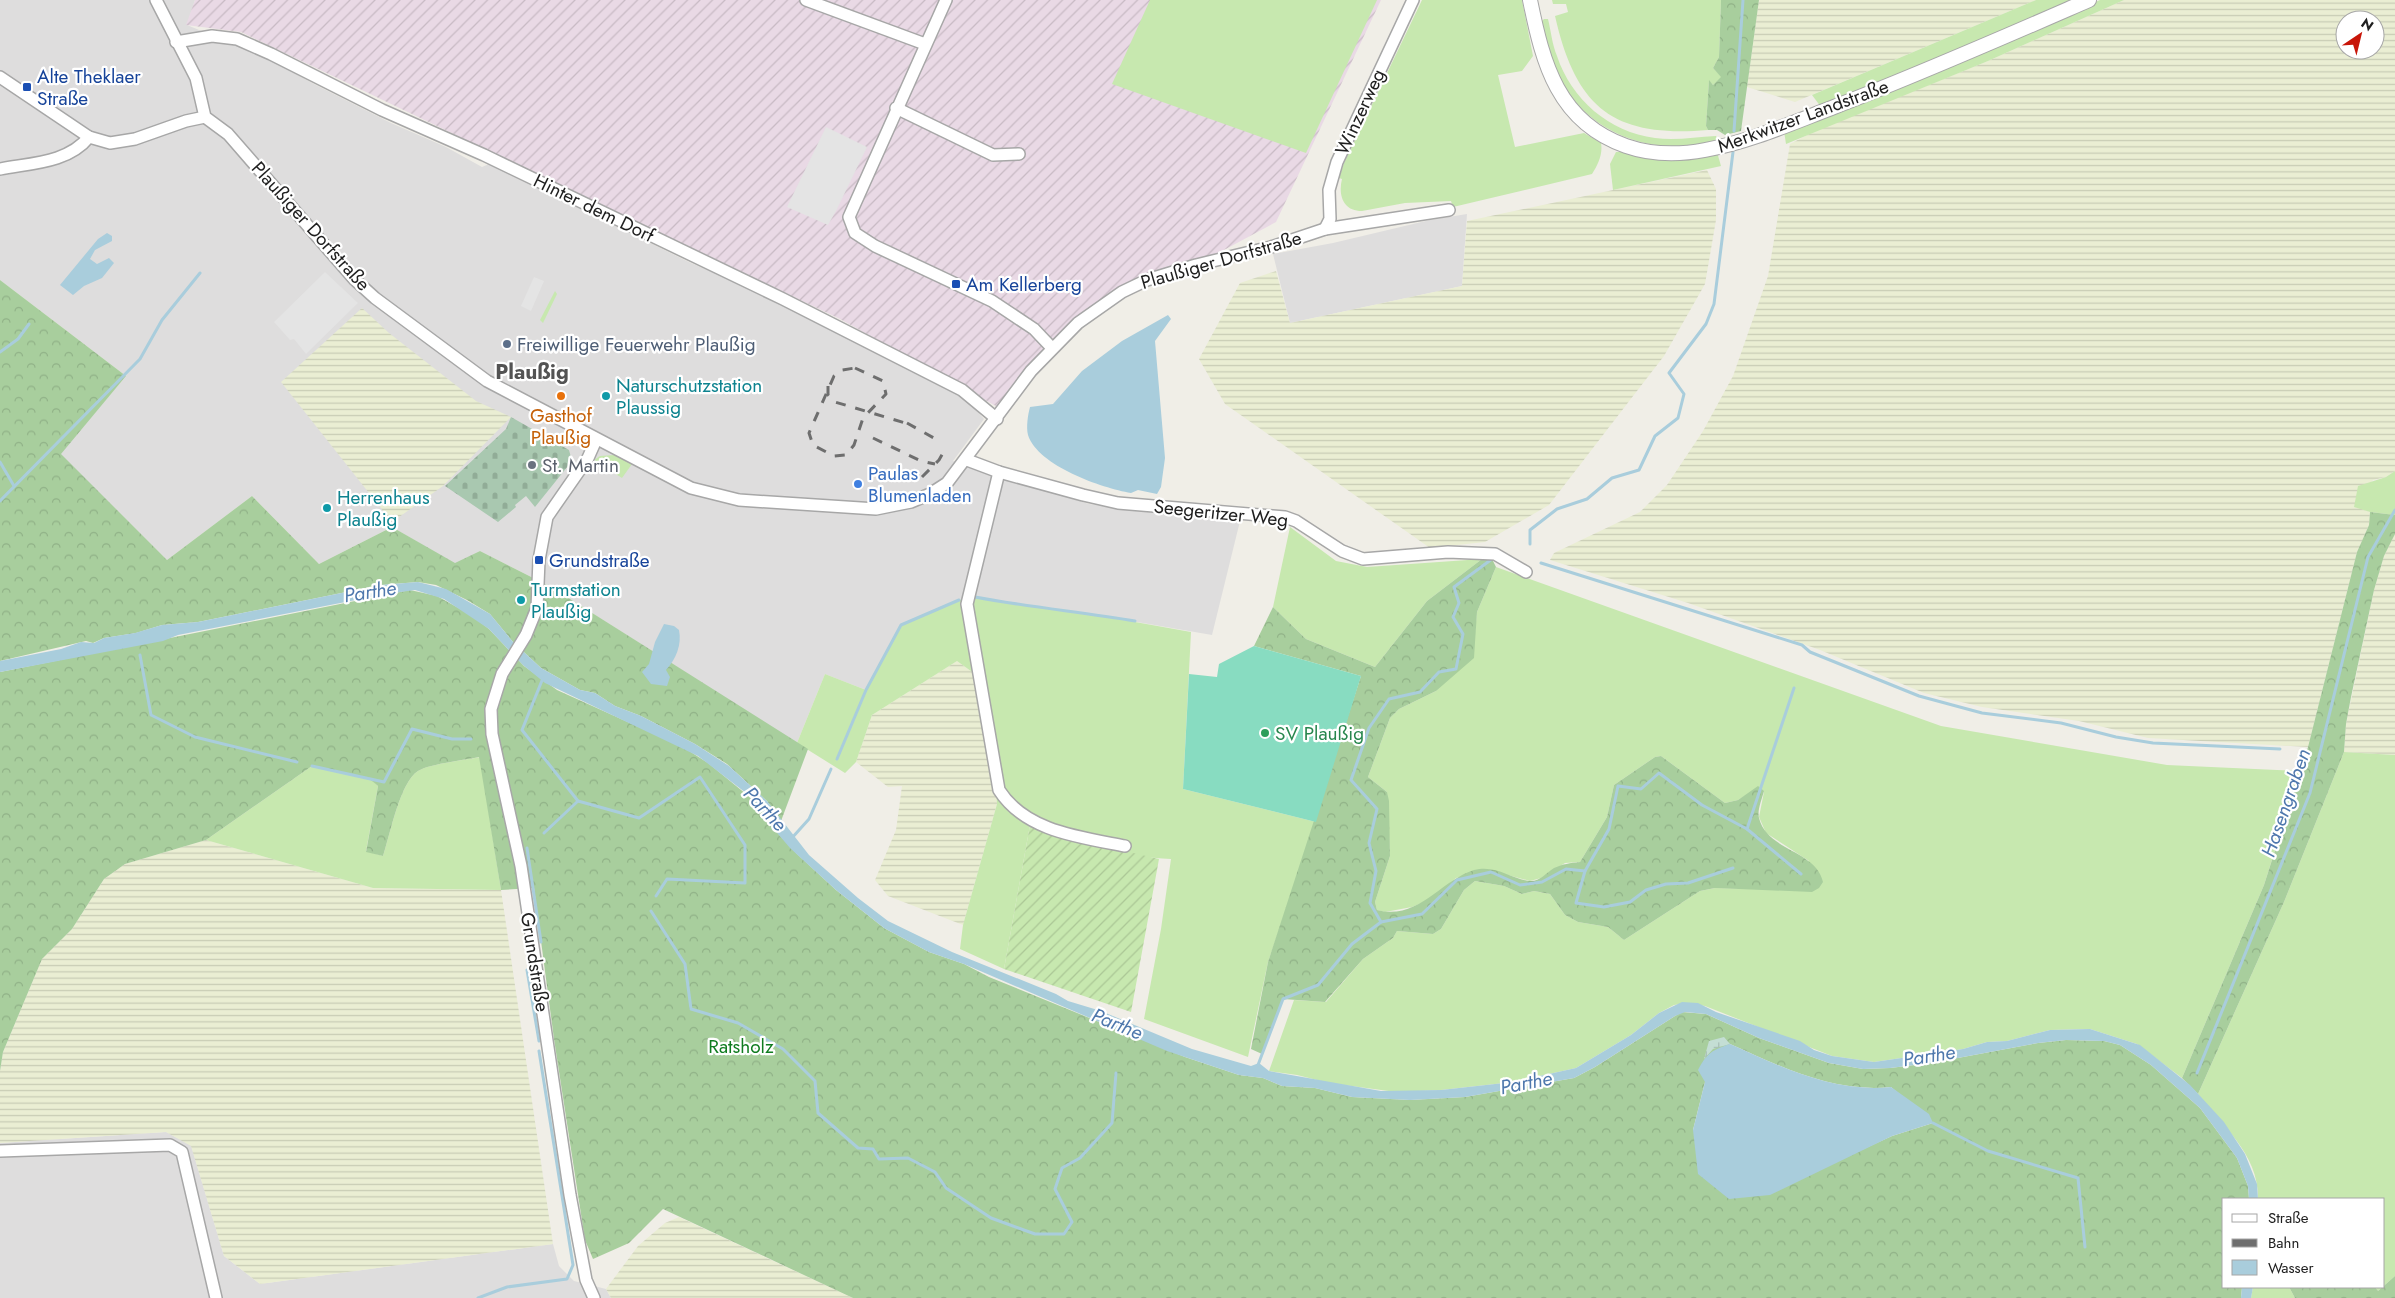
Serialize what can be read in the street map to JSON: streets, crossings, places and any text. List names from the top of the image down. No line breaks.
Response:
{"streets":{"street":["Winzerweg","Merkwitzer Landstraße","Hinter dem Dorf","Plaußiger Dorfstraße","Seegeritzer Weg","Grundstraße"]},"crossings":[["Winzerweg","Plaußiger Dorfstraße"],["Hinter dem Dorf","Plaußiger Dorfstraße"],["Plaußiger Dorfstraße","Seegeritzer Weg"],["Plaußiger Dorfstraße","Grundstraße"]],"districts":["Plaußig"],"water":["Parthe","Hasengraben"],"parks":["Ratsholz"],"places":{"transit":["Alte Theklaer Straße","Am Kellerberg","Grundstraße"],"other":["Freiwillige Feuerwehr Plaußig","Gasthof Plaußig","Naturschutzstation Plaussig","St. Martin","Paulas Blumenladen","Herrenhaus Plaußig","Turmstation Plaußig","SV Plaußig"]},"legend":["Straße","Bahn","Wasser"],"north":"top right"}
